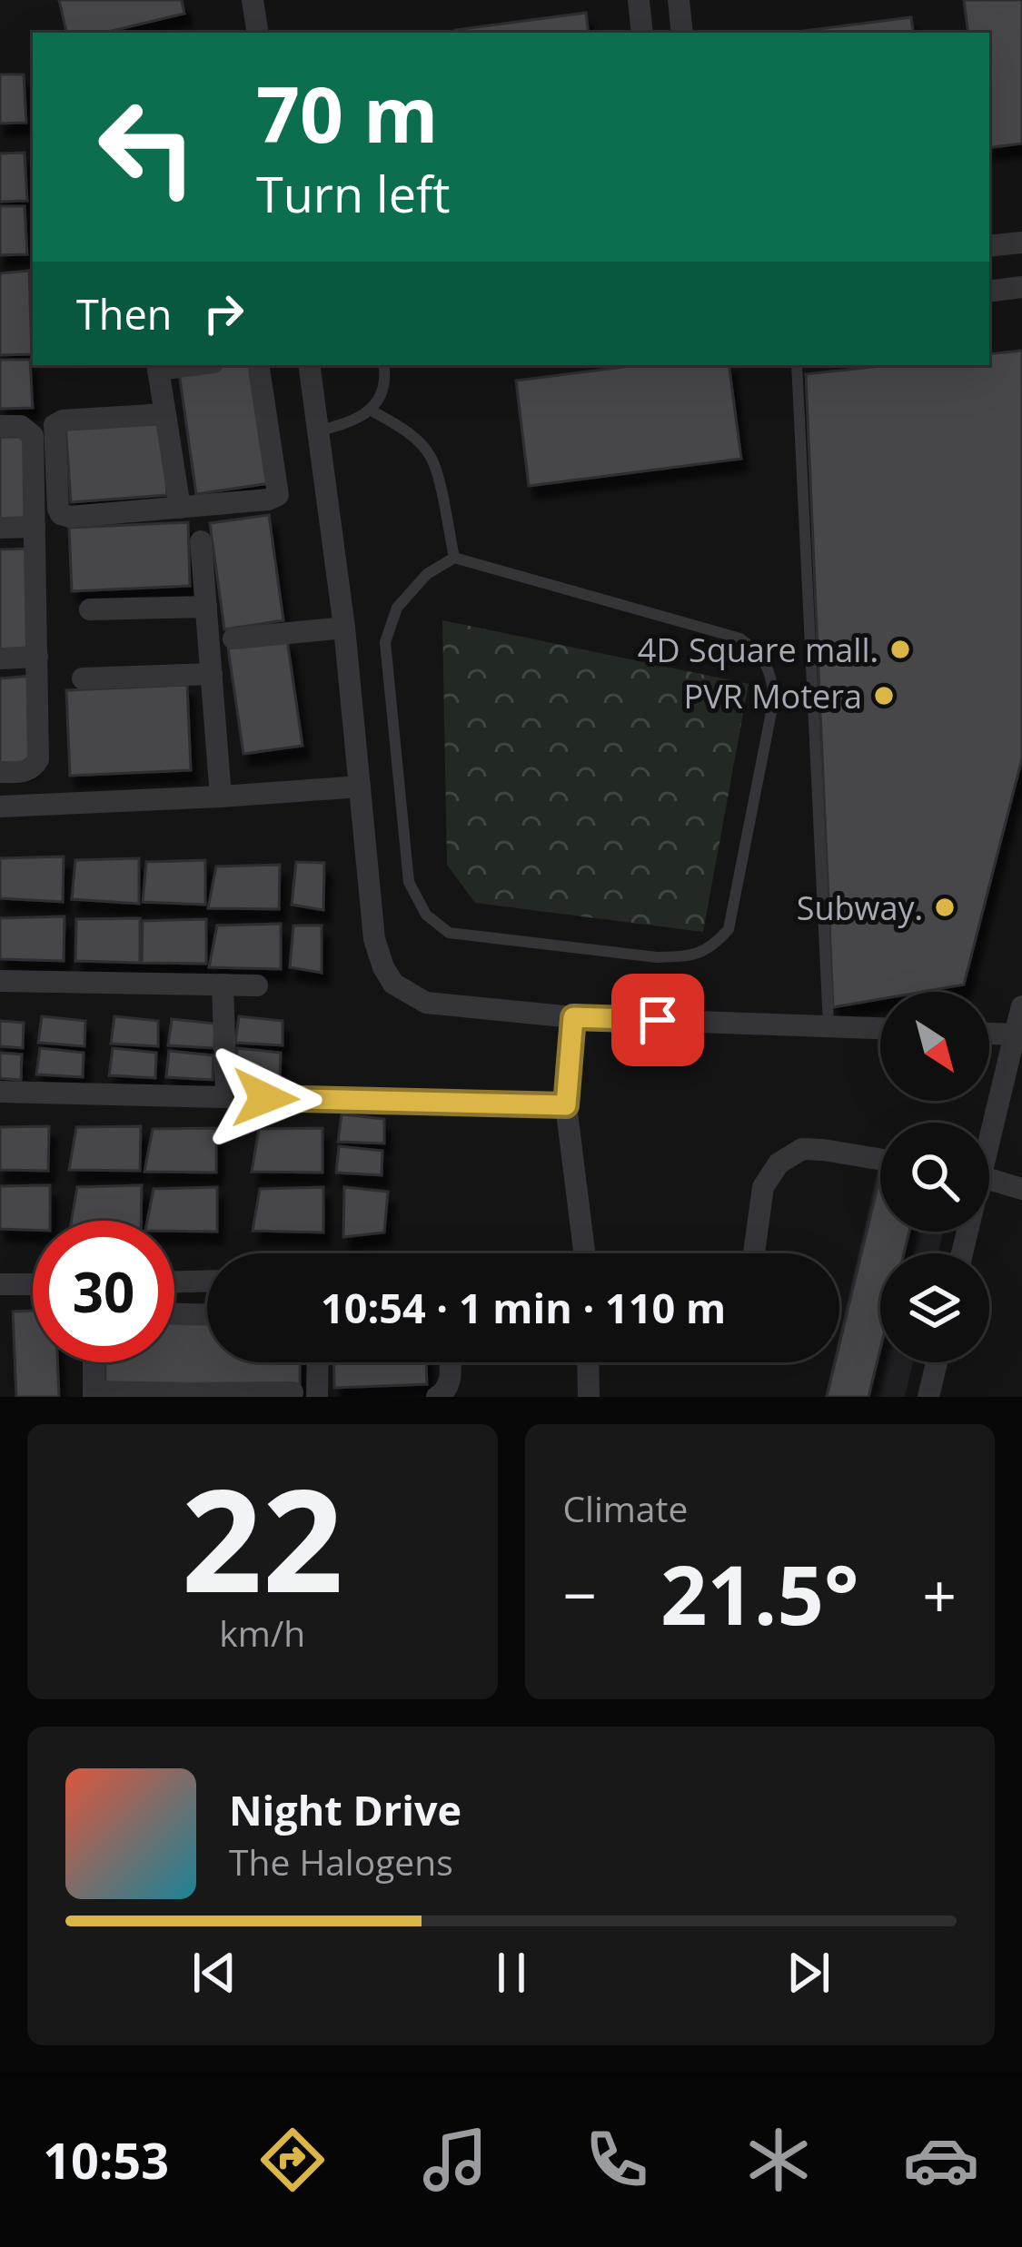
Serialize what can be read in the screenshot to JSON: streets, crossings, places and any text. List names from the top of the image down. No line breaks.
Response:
{"places":["4D Square mall.","PVR Motera","Subway."],"north":"bottom right","page":{"turn":["70 m","Turn left"],"then":"Then","limit":"30","trip":"10:54 · 1 min · 110 m","tile":[["22","km/h"],"Climate"],"heat":["−","21.5°","+"],"song":["Night Drive","The Halogens"],"tabs":"10:53"}}
